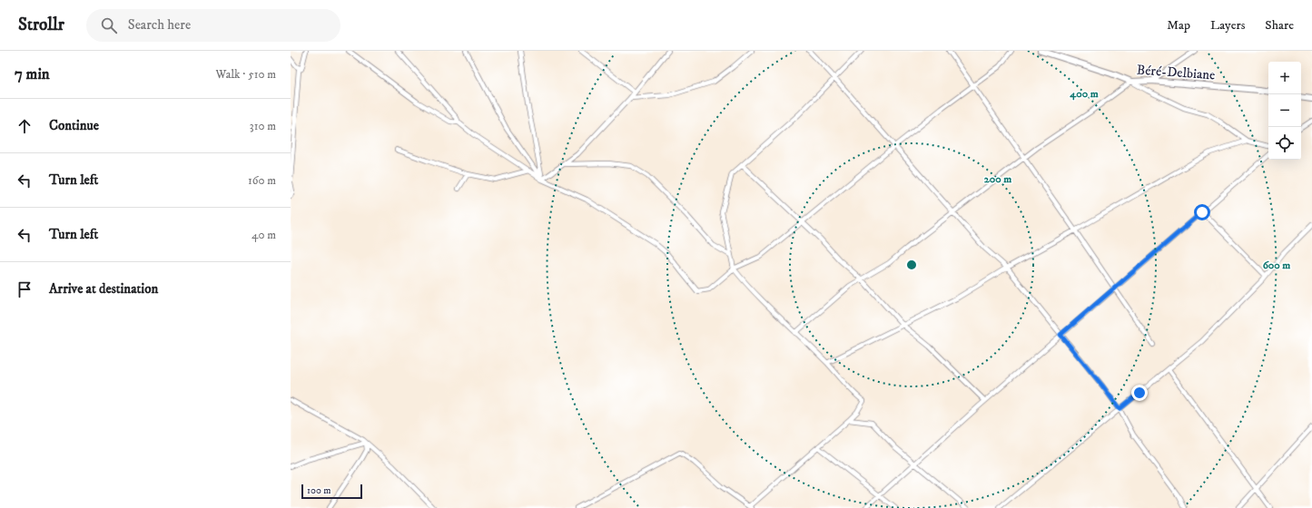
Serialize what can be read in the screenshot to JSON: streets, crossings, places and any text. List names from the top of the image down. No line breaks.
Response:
{"streets":{"street":["Béré-Delbiane"]},"scale_bar":"100 m","page":{"header":"Strollr","search":"Search here","nav":["Map","Layers","Share"],"heading":["7 min","Walk · 510 m"],"map_buttons":["+","−"],"list":[["Continue","310 m"],["Turn left","160 m"],["Turn left","40 m"],"Arrive at destination"],"scale":"100 m"},"rings":["400 m","200 m","600 m"]}
